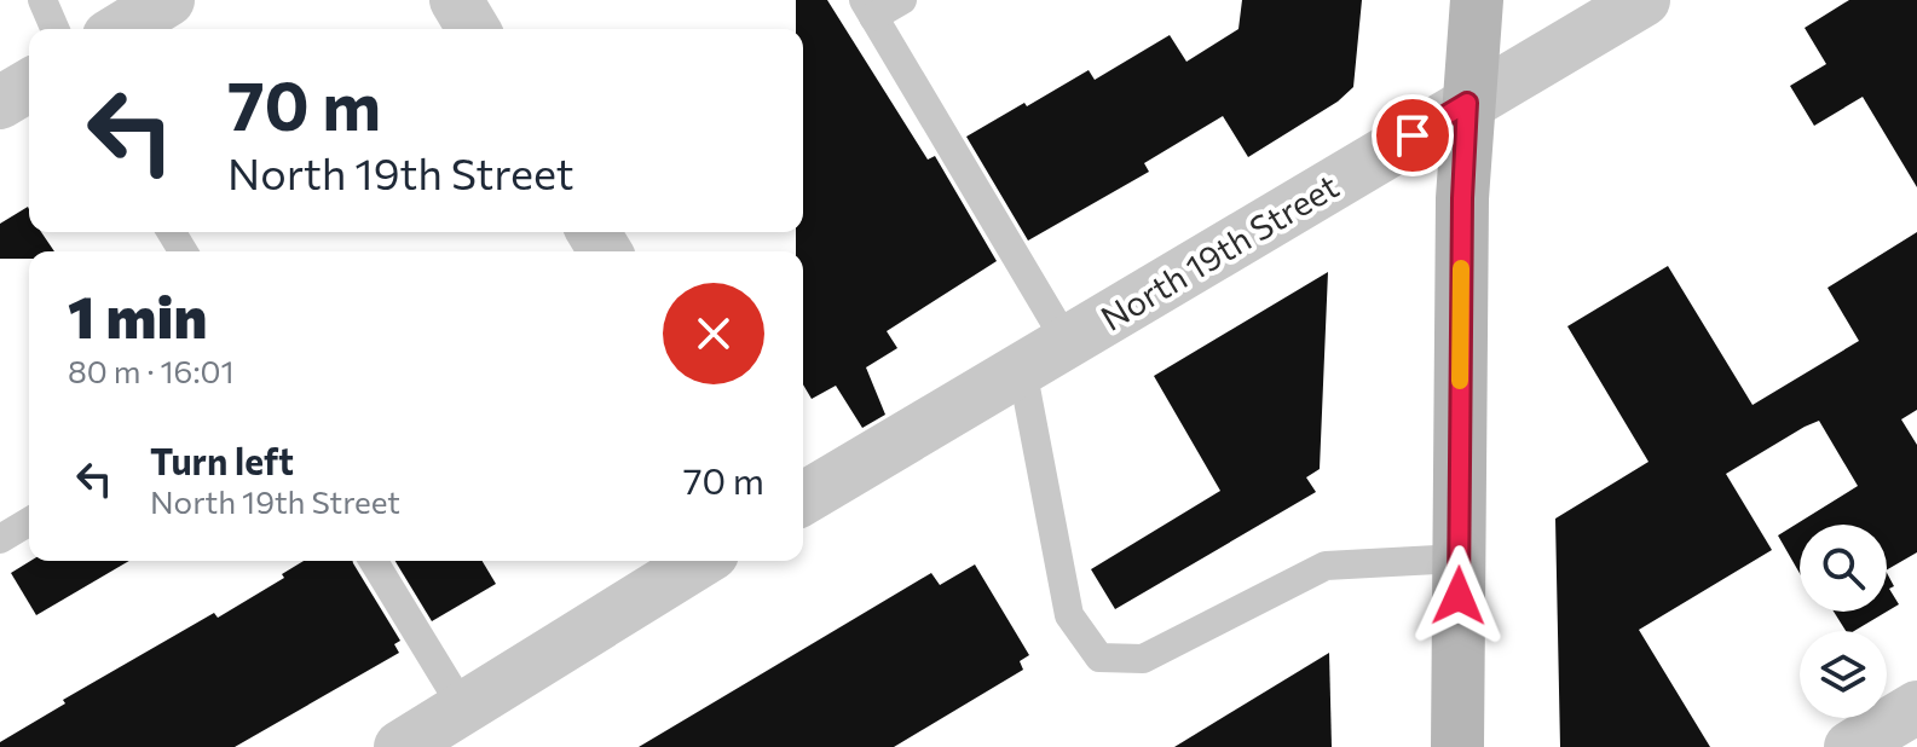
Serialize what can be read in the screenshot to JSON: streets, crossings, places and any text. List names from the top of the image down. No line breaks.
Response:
{"streets":{"street":["North 19th Street"]},"page":{"turn":["70 m","North 19th Street"],"heading":["1 min","80 m · 16:01"],"list":[{"name":"Turn left","note":"North 19th Street","value":"70 m"}]}}
